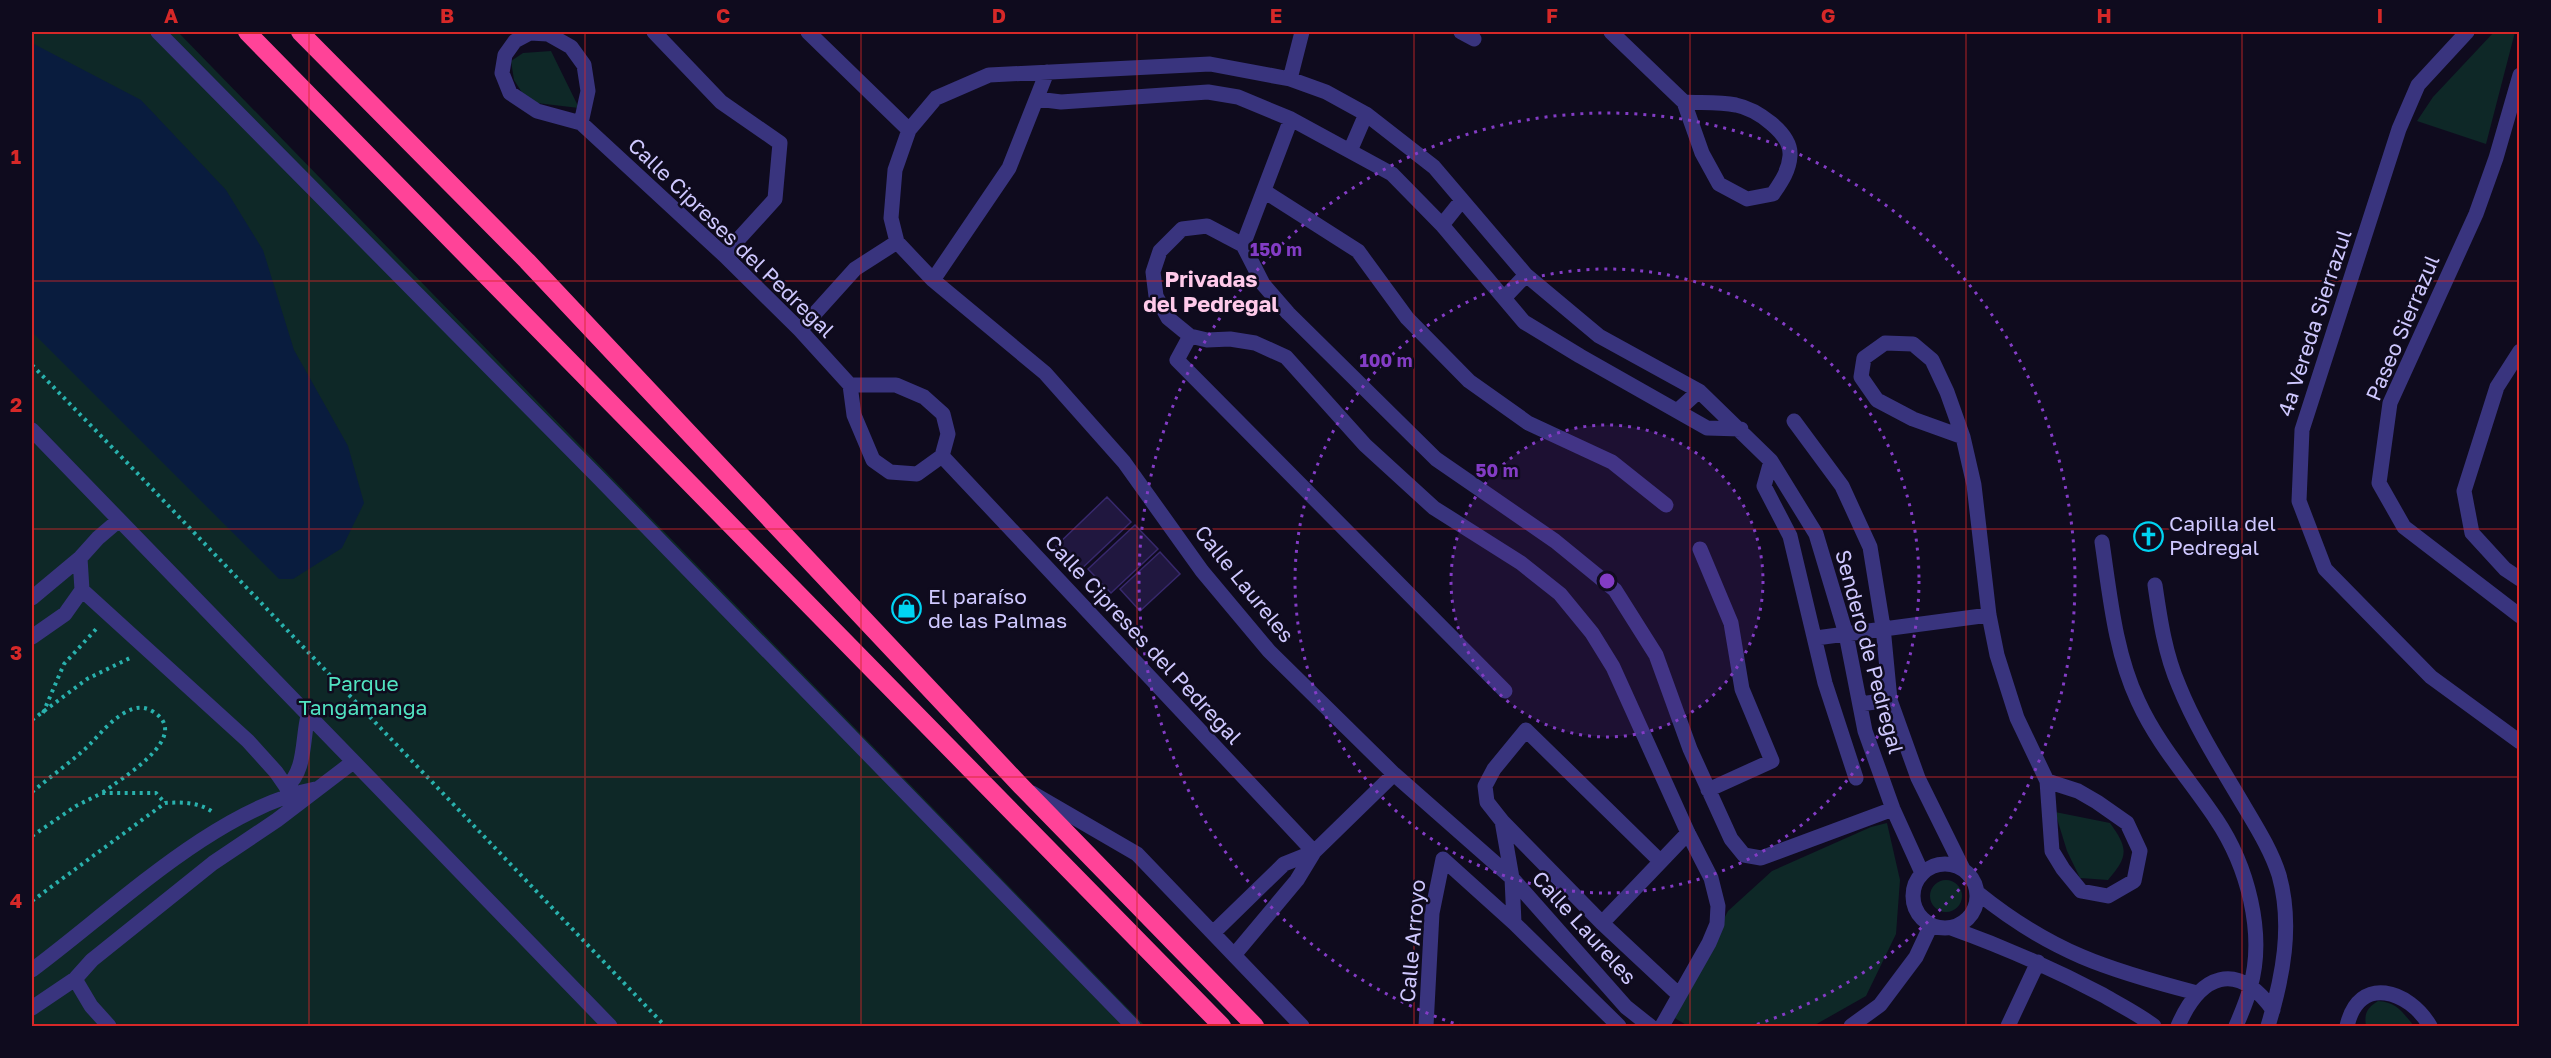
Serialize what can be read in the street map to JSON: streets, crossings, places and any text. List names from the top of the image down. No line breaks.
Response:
{"streets":{"street":["Calle Cipreses del Pedregal","4a Vereda Sierrazul","Paseo Sierrazul","Calle Laureles","Sendero de Pedregal","Calle Arroyo"]},"districts":["Privadas del Pedregal"],"parks":["Parque Tangamanga"],"places":{"church":["Capilla del Pedregal"],"shop":["El paraíso de las Palmas"]},"grid":{"columns":["A","B","C","D","E","F","G","H","I"],"rows":["1","2","3","4"]},"rings":["150 m","100 m","50 m"]}
